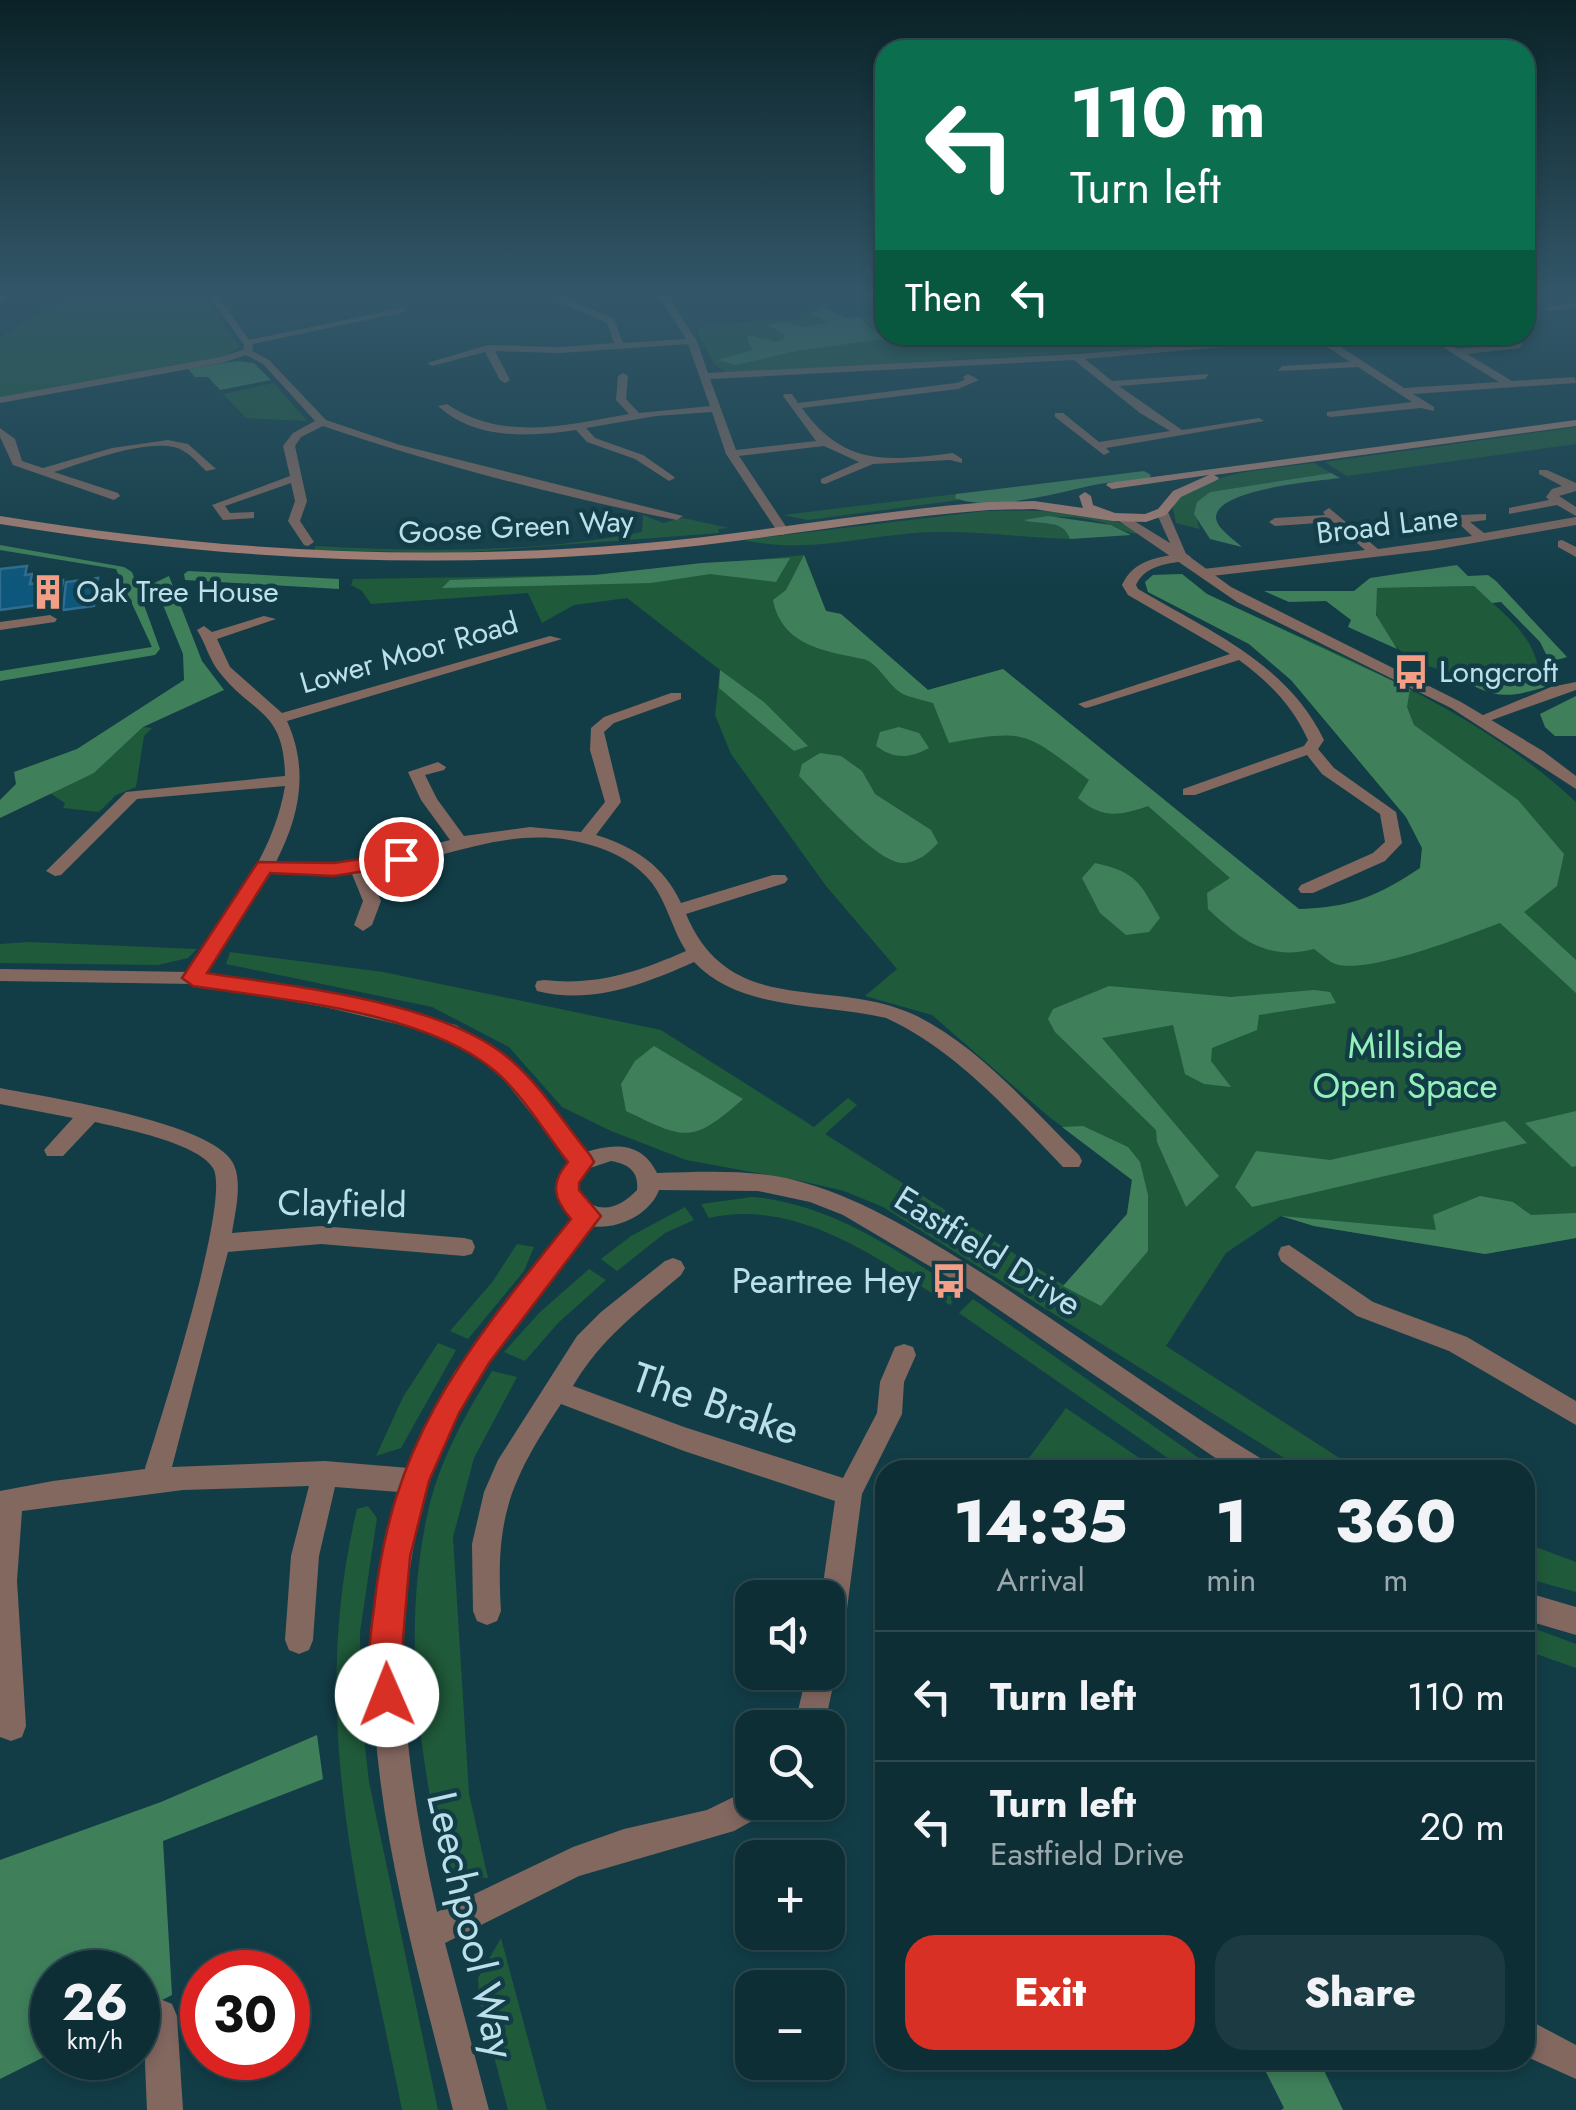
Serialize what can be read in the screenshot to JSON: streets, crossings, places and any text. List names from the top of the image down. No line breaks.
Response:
{"streets":{"main road":["Goose Green Way"],"street":["Broad Lane","Lower Moor Road","Clayfield","Eastfield Drive","The Brake","Leechpool Way"]},"crossings":[["Eastfield Drive","Leechpool Way"]],"parks":["Millside Open Space"],"places":{"building":["Oak Tree House"],"bus stop":["Longcroft","Peartree Hey"]},"page":{"turn":["110 m","Turn left"],"then":"Then","eta":["14:35","Arrival","1","min","360","m"],"map_buttons":["+","−"],"list":[{"name":"Turn left","value":"110 m"},{"name":"Turn left","note":"Eastfield Drive","value":"20 m"}],"buttons":["Exit","Share"],"speed":"26 km/h","limit":"30"}}
